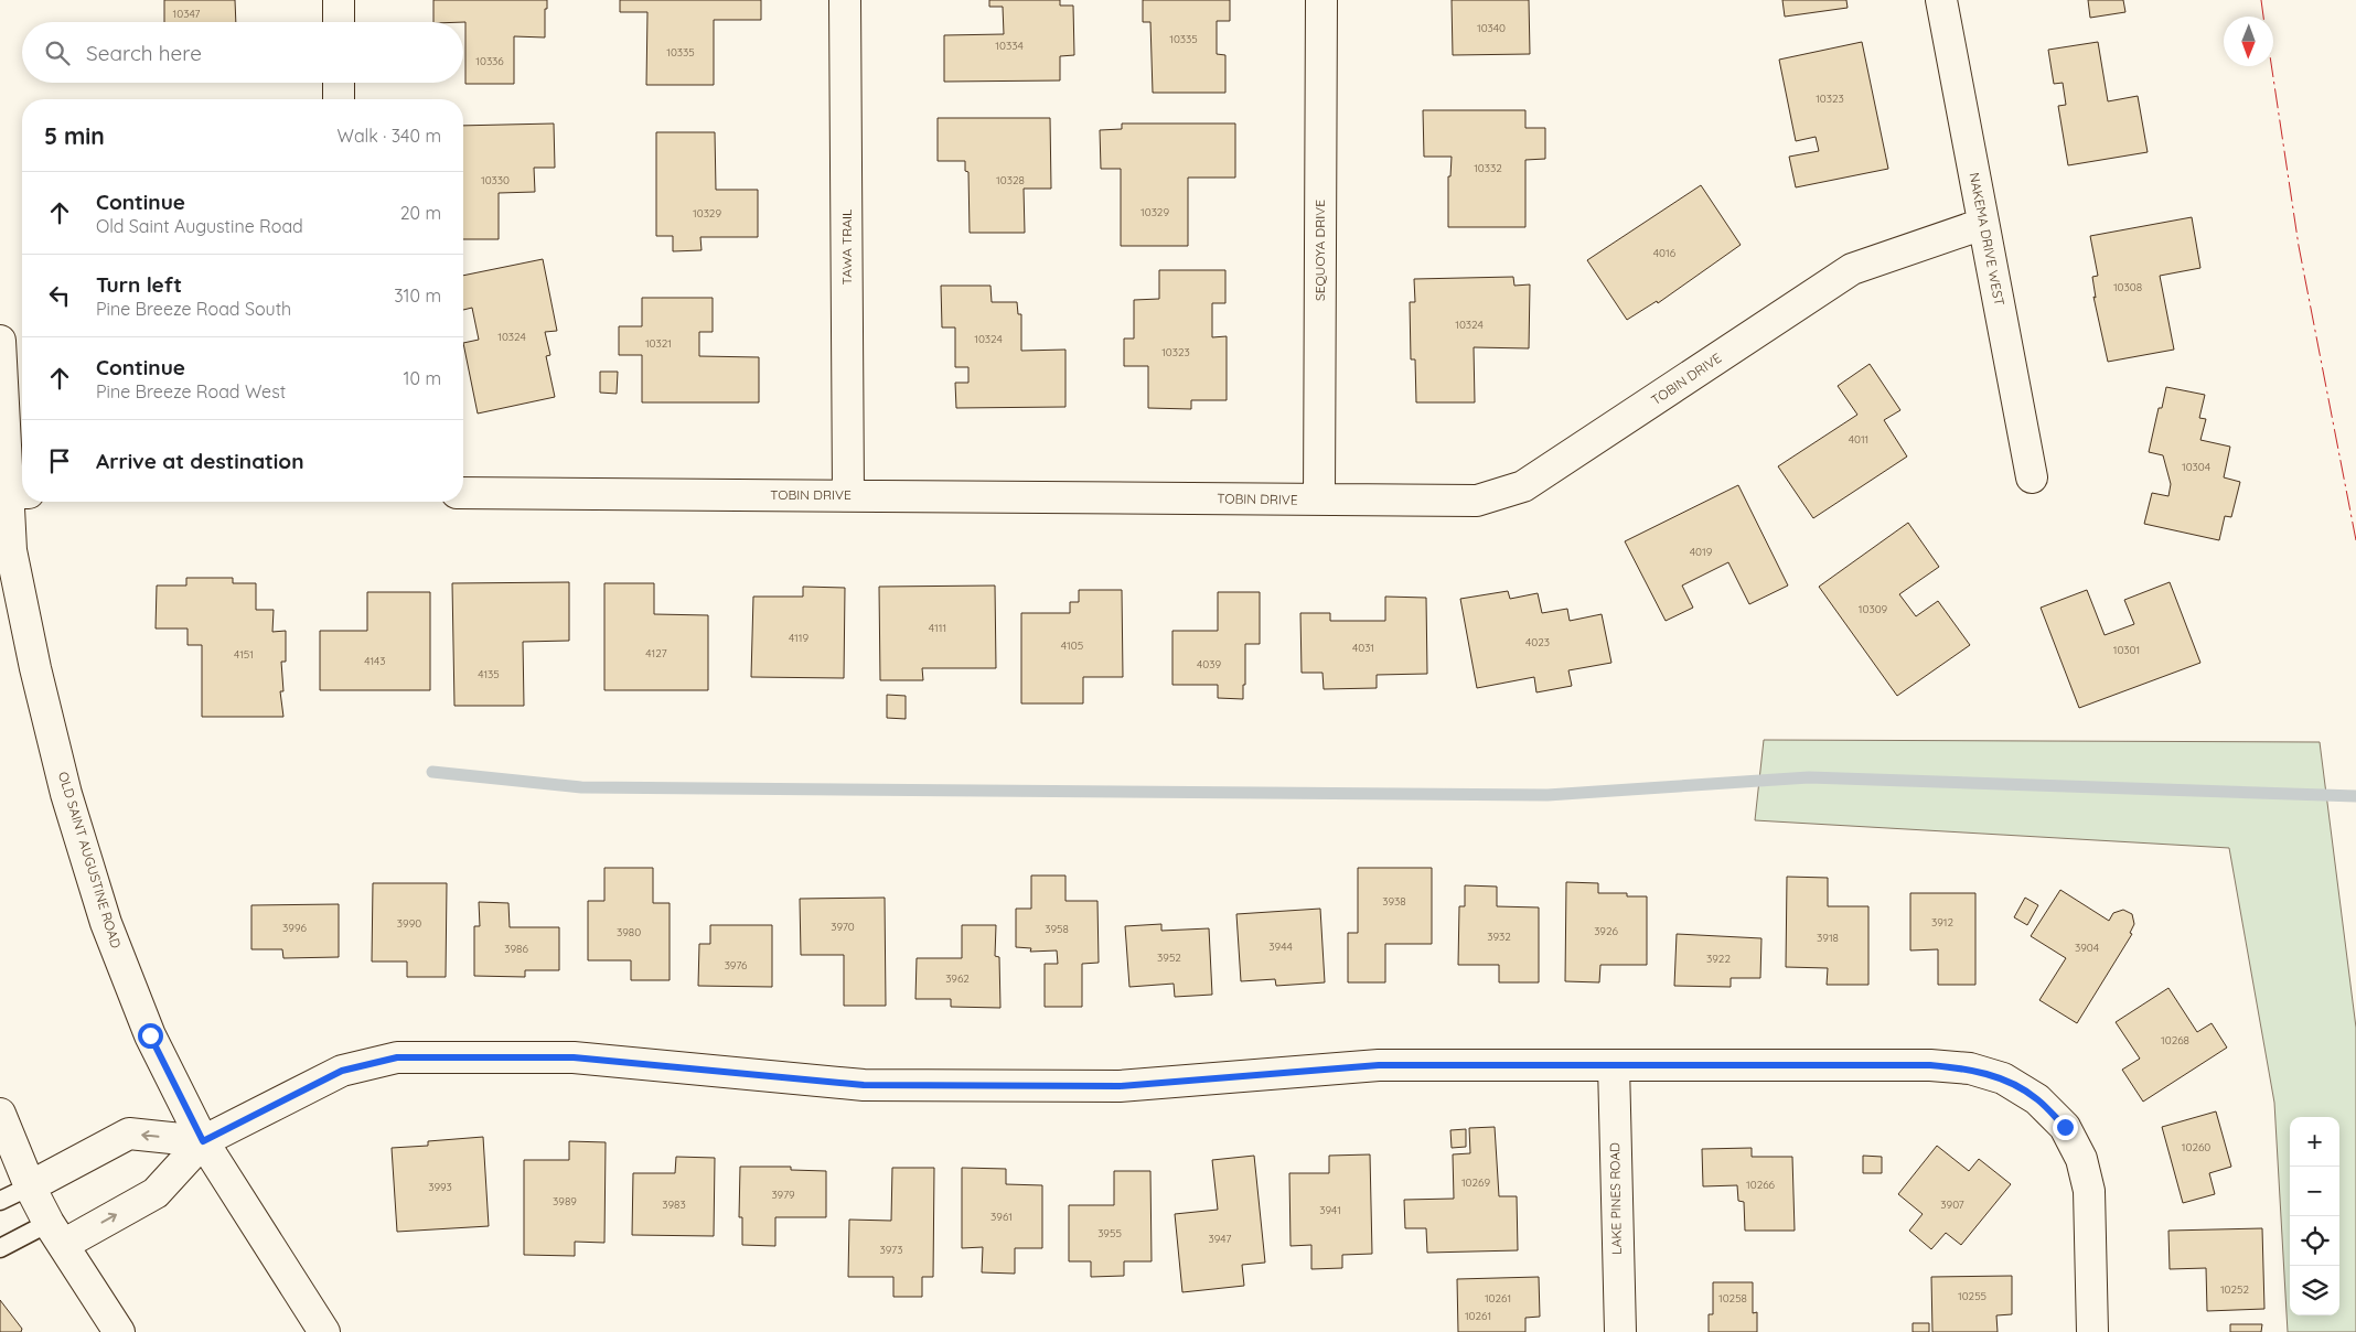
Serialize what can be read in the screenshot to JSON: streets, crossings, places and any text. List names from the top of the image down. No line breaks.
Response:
{"streets":{"street":["NAKEMA DRIVE WEST","TAWA TRAIL","SEQUOYA DRIVE","TOBIN DRIVE","OLD SAINT AUGUSTINE ROAD","LAKE PINES ROAD"]},"crossings":[["NAKEMA DRIVE WEST","TOBIN DRIVE"],["TAWA TRAIL","TOBIN DRIVE"],["SEQUOYA DRIVE","TOBIN DRIVE"]],"house_numbers":["10347","10340","10335","10334","10335","10336","10323","10332","10330","10328","10329","10329","4016","10308","10324","10324","10324","10321","10323","4011","10304","4019","10309","4111","4119","4023","4105","4031","10301","4127","4151","4143","4039","4135","3938","3912","3990","3970","3996","3958","3926","3980","3932","3918","3944","3904","3986","3952","3922","3976","3962","10268","10260","10269","10266","3993","3979","3989","3983","3907","3941","3961","3955","3947","3973","10252","10255","10261","10258","10261"],"north":"bottom","page":{"search":"Search here","heading":["5 min","Walk · 340 m"],"list":[["Continue","Old Saint Augustine Road","20 m"],["Turn left","Pine Breeze Road South","310 m"],["Continue","Pine Breeze Road West","10 m"],"Arrive at destination"],"map_buttons":["+","−"]}}
